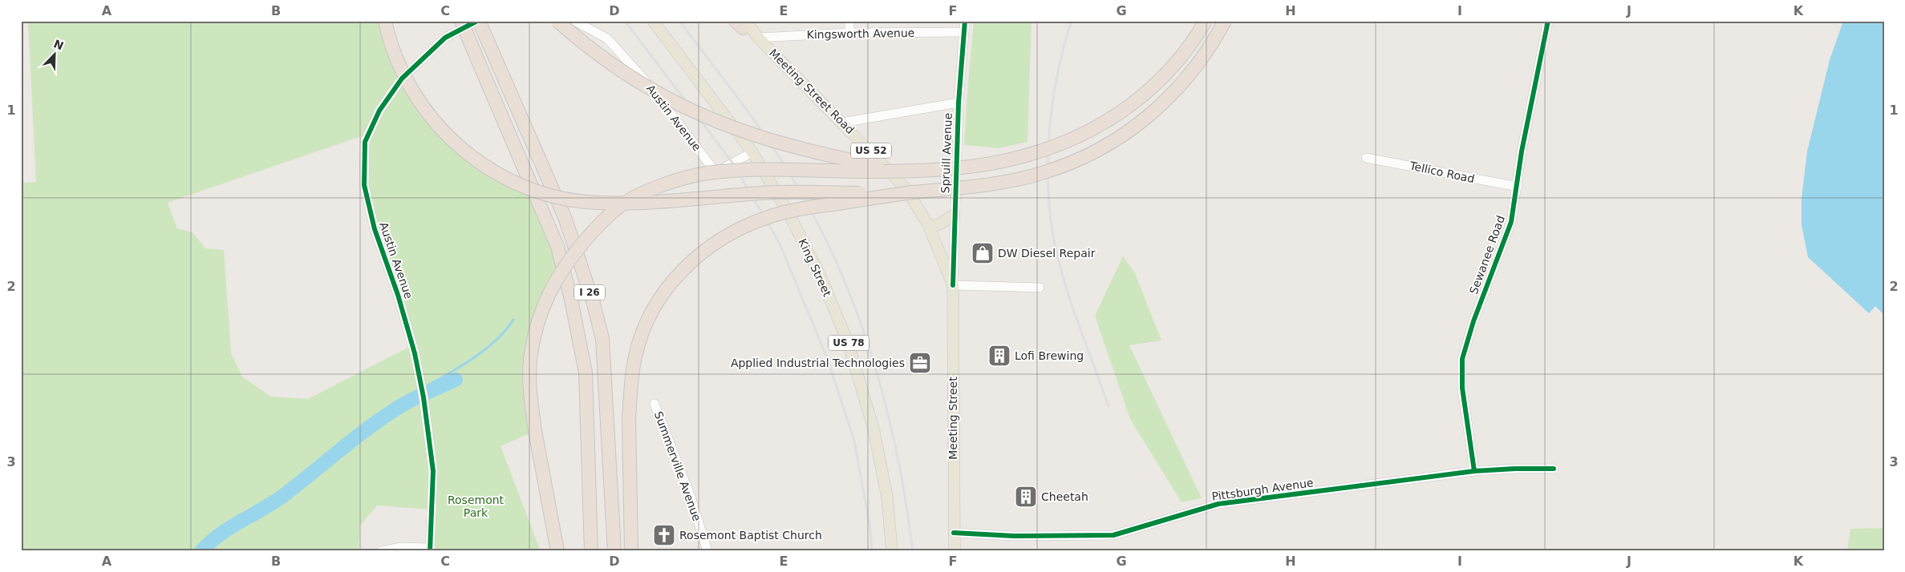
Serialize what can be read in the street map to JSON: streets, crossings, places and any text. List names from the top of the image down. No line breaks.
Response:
{"streets":{"highway":["I 26"],"main road":["Meeting Street Road","US 52","King Street","US 78","Meeting Street"],"street":["Kingsworth Avenue","Austin Avenue","Spruill Avenue","Tellico Road","Sewanee Road","Summerville Avenue","Pittsburgh Avenue"]},"crossings":[["Kingsworth Avenue","Meeting Street Road"],["Kingsworth Avenue","Spruill Avenue"],["Meeting Street Road","Spruill Avenue"],["Meeting Street Road","Meeting Street"],["Austin Avenue","King Street"],["Austin Avenue","I 26"],["Spruill Avenue","Meeting Street"],["Tellico Road","Sewanee Road"],["Sewanee Road","Pittsburgh Avenue"],["Meeting Street","Pittsburgh Avenue"]],"parks":["Rosemont Park"],"places":{"shop":["DW Diesel Repair"],"building":["Lofi Brewing","Cheetah"],"office":["Applied Industrial Technologies"],"church":["Rosemont Baptist Church"]},"north":"top right","grid":{"columns":["A","B","C","D","E","F","G","H","I","J","K"],"rows":["1","2","3"]}}
